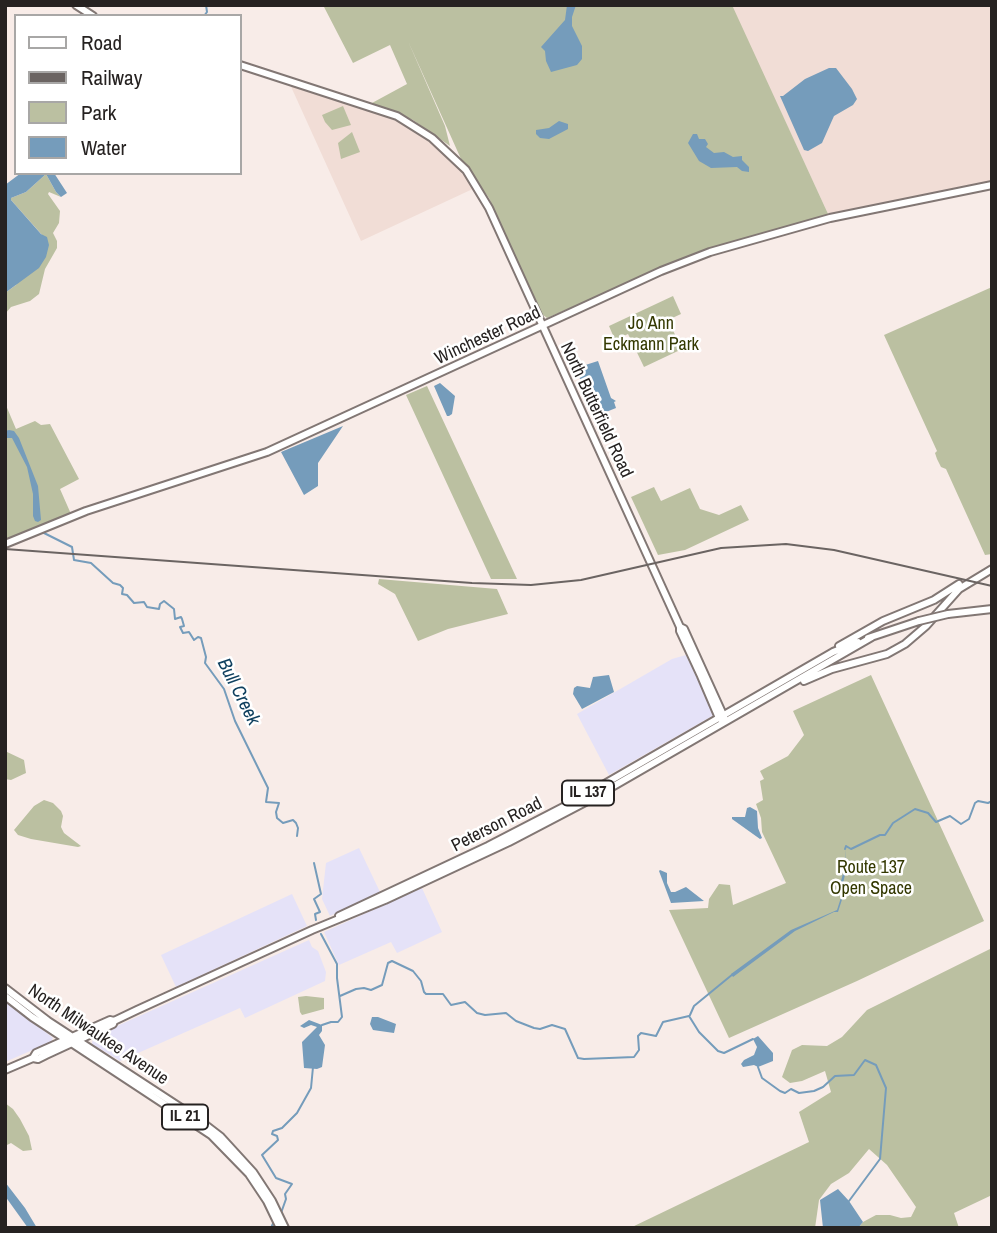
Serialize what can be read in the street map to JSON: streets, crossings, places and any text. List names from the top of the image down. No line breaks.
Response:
{"streets":{"main road":["Winchester Road","North Butterfield Road","IL 137","Peterson Road","North Milwaukee Avenue","IL 21"]},"crossings":[["Winchester Road","North Butterfield Road"],["North Butterfield Road","Peterson Road"],["IL 137","Peterson Road"],["IL 137","North Milwaukee Avenue"],["Peterson Road","North Milwaukee Avenue"]],"water":["Bull Creek"],"parks":["Jo Ann Eckmann Park","Route 137 Open Space"],"legend":["Road","Railway","Park","Water"]}
